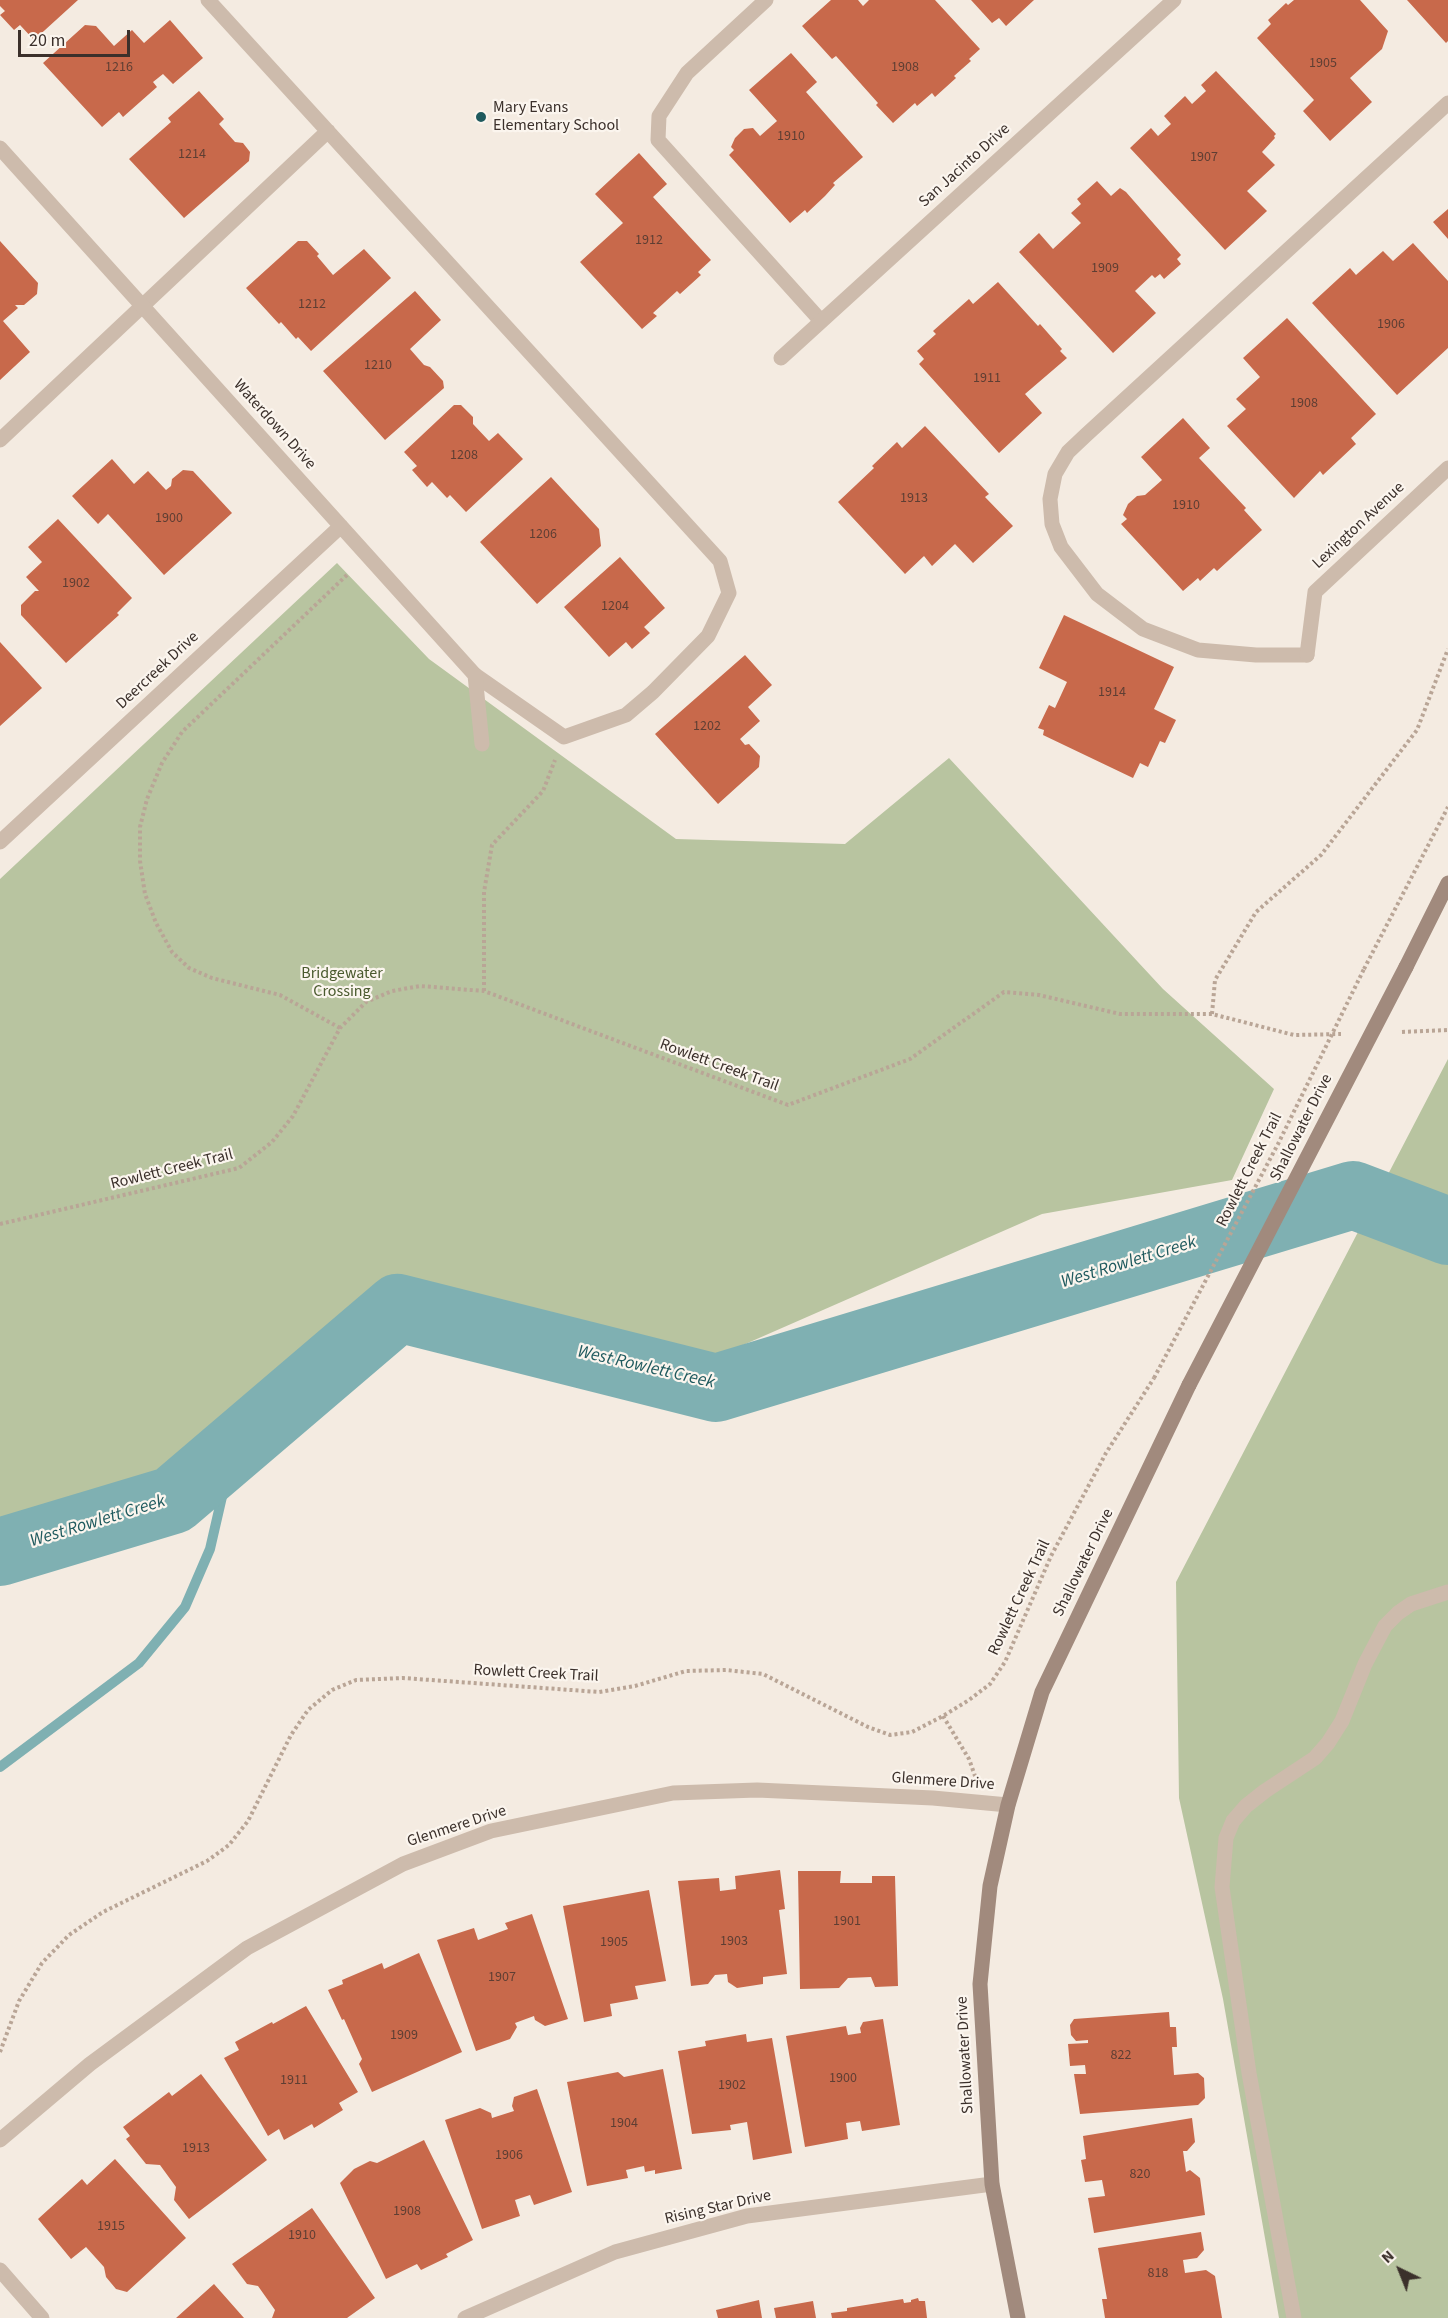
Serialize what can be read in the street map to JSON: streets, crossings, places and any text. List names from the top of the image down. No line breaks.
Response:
{"streets":{"street":["San Jacinto Drive","Waterdown Drive","Lexington Avenue","Deercreek Drive","Shallowater Drive","Glenmere Drive","Rising Star Drive"],"path":["Rowlett Creek Trail"]},"crossings":[["Waterdown Drive","Deercreek Drive"],["Shallowater Drive","Glenmere Drive"],["Shallowater Drive","Rising Star Drive"]],"water":["West Rowlett Creek"],"parks":["Bridgewater Crossing"],"places":["Mary Evans Elementary School"],"house_numbers":["1905","1216","1908","1910","1214","1907","1912","1909","1212","1906","1210","1911","1908","1208","1913","1910","1900","1206","1902","1204","1914","1202","1901","1903","1905","1907","1909","822","1900","1911","1902","1904","1913","1906","820","1908","1915","1910","818"],"scale_bar":"20 m","north":"top left"}
